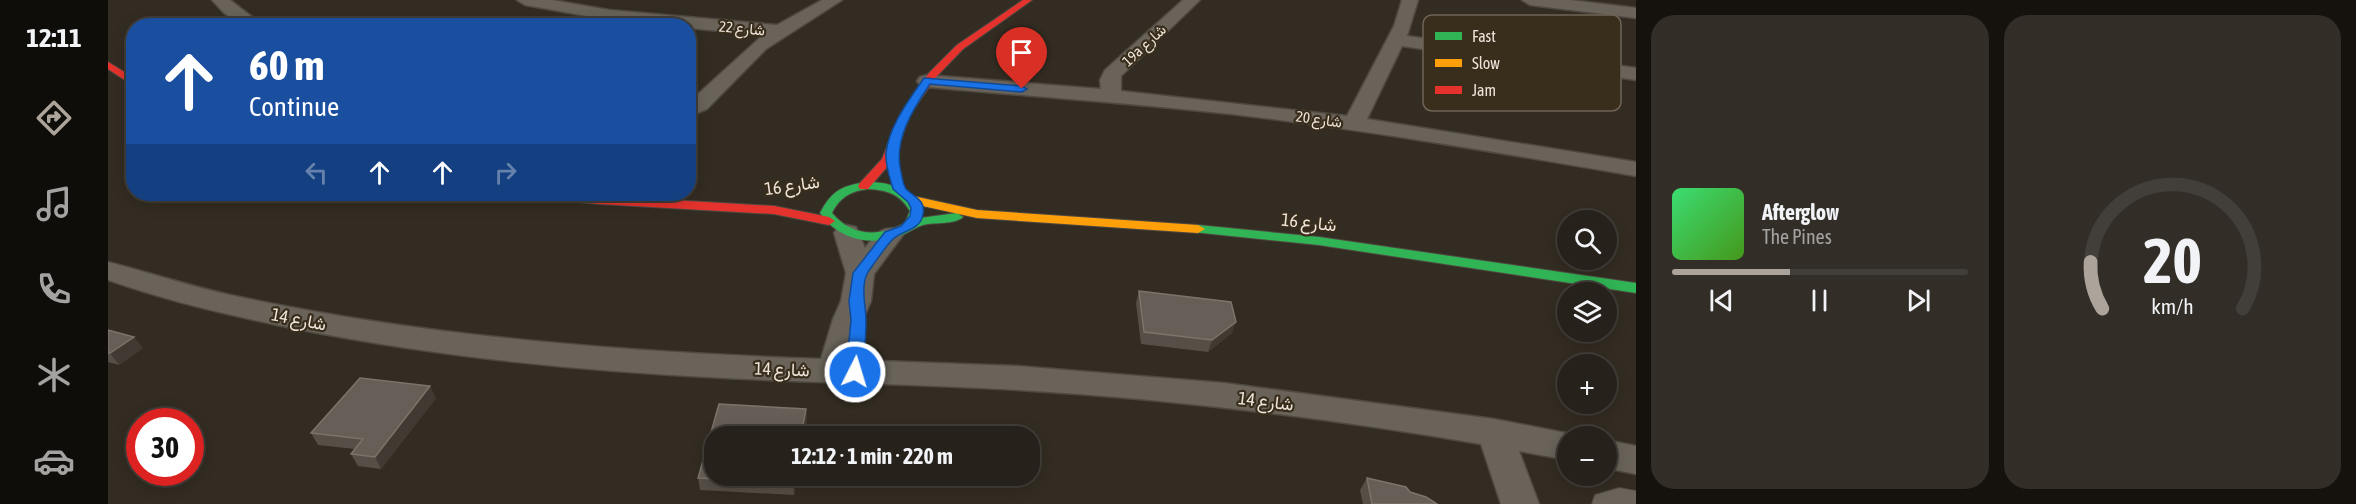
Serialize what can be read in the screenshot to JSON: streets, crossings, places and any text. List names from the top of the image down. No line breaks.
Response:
{"streets":{"street":["شارع 22","19a شارع","شارع 20","شارع 16","شارع 14"]},"crossings":[["19a شارع","شارع 20"]],"legend":["Fast","Slow","Jam"],"page":{"tabs":"12:11","turn":["60 m","Continue"],"song":["Afterglow","The Pines"],"map_buttons":["+","−"],"limit":"30","trip":"12:12 · 1 min · 220 m","gauge":["20","km/h"]}}
